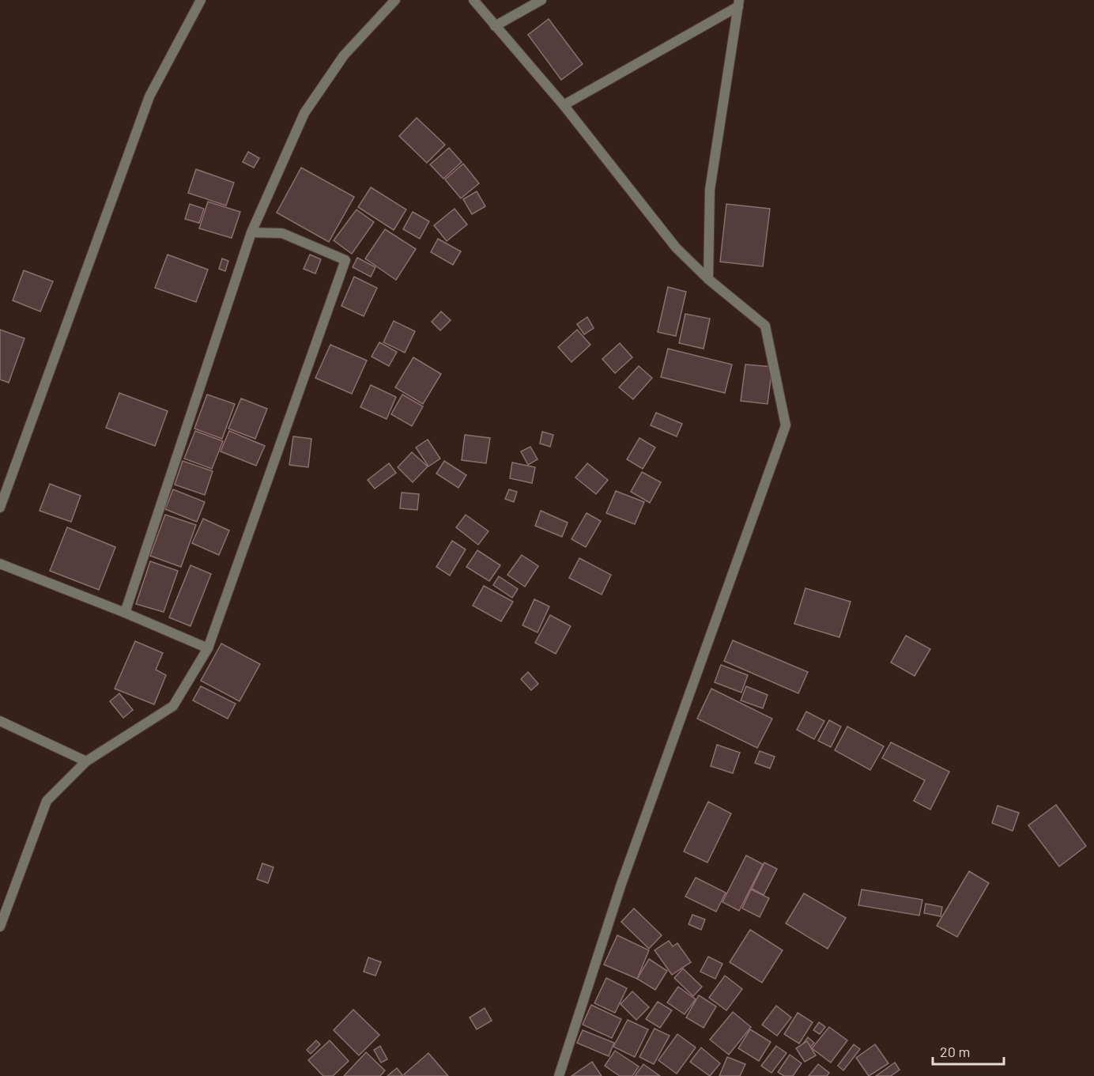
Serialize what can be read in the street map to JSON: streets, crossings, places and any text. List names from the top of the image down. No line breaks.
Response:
{"scale_bar":"20 m"}
